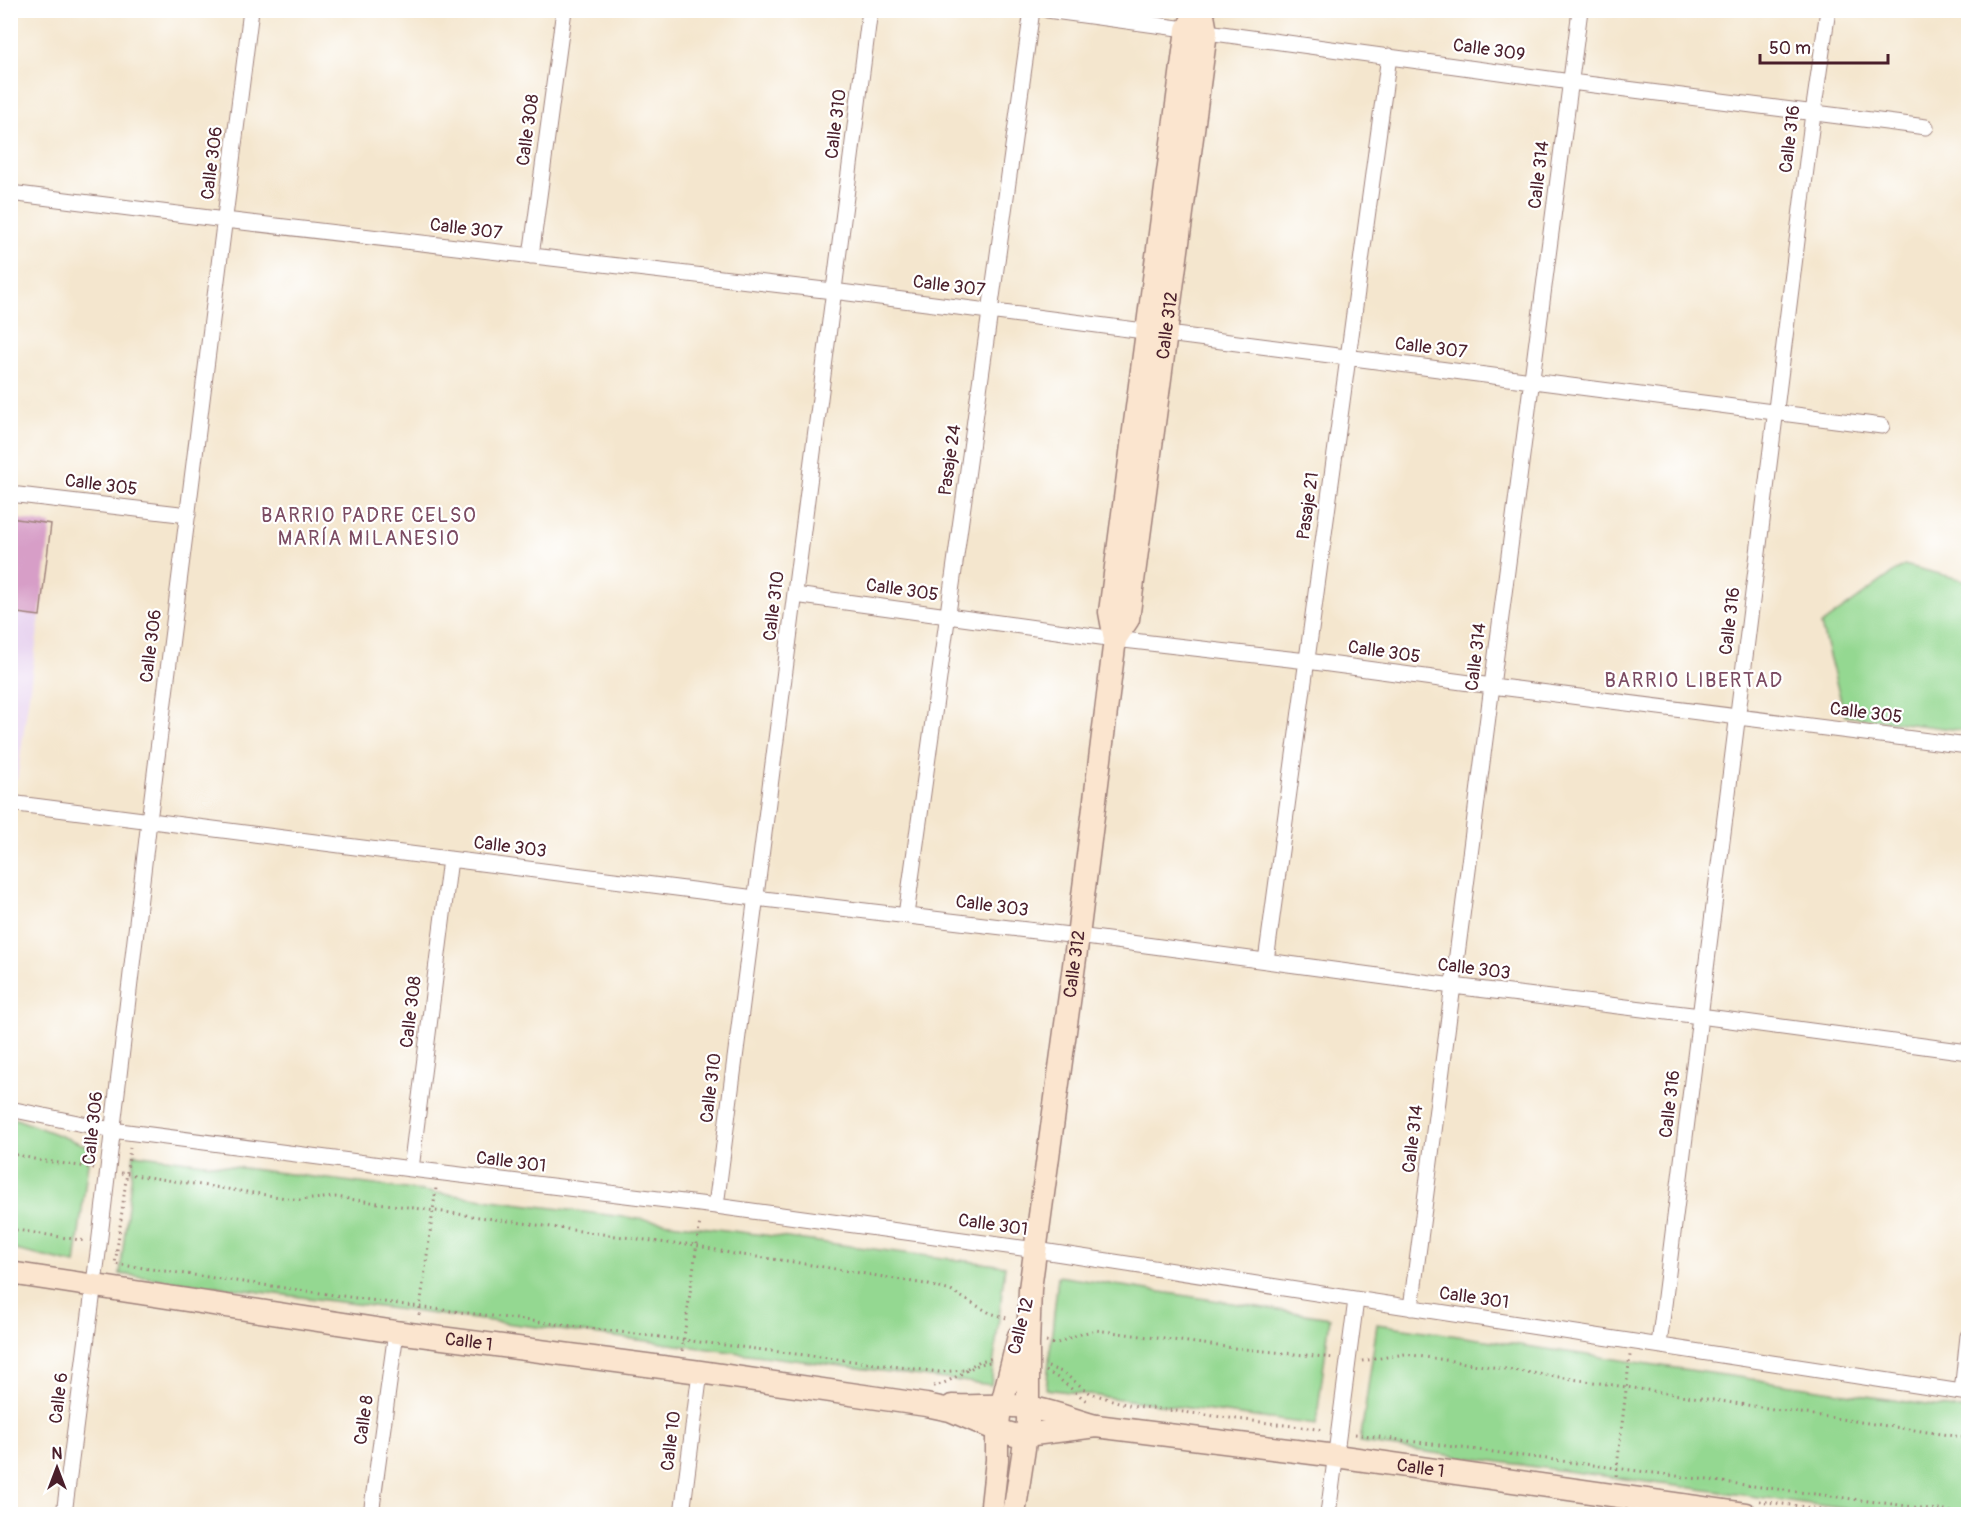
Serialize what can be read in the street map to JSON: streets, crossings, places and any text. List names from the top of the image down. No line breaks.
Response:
{"streets":{"street":["Calle 309","Calle 310","Calle 308","Calle 316","Calle 306","Calle 314","Calle 307","Calle 312","Pasaje 24","Calle 305","Pasaje 21","Calle 303","Calle 301","Calle 12","Calle 1","Calle 6","Calle 8","Calle 10"]},"crossings":[["Calle 309","Calle 316"],["Calle 309","Calle 314"],["Calle 309","Calle 312"],["Calle 309","Pasaje 21"],["Calle 310","Calle 307"],["Calle 310","Calle 305"],["Calle 310","Calle 303"],["Calle 310","Calle 301"],["Calle 308","Calle 307"],["Calle 308","Calle 303"],["Calle 308","Calle 301"],["Calle 316","Calle 307"],["Calle 316","Calle 305"],["Calle 316","Calle 303"],["Calle 316","Calle 301"],["Calle 306","Calle 307"],["Calle 306","Calle 305"],["Calle 306","Calle 303"],["Calle 306","Calle 301"],["Calle 306","Calle 1"],["Calle 306","Calle 6"],["Calle 314","Calle 307"],["Calle 314","Calle 305"],["Calle 314","Calle 303"],["Calle 314","Calle 301"],["Calle 307","Calle 312"],["Calle 307","Pasaje 24"],["Calle 307","Pasaje 21"],["Calle 312","Calle 305"],["Calle 312","Calle 303"],["Calle 312","Calle 301"],["Calle 312","Calle 12"],["Pasaje 24","Calle 305"],["Pasaje 24","Calle 303"],["Calle 305","Pasaje 21"],["Pasaje 21","Calle 303"],["Calle 12","Calle 1"],["Calle 1","Calle 6"],["Calle 1","Calle 8"],["Calle 1","Calle 10"]],"districts":["BARRIO PADRE CELSO MARÍA MILANESIO","BARRIO LIBERTAD"],"scale_bar":"50 m","north":"top"}
